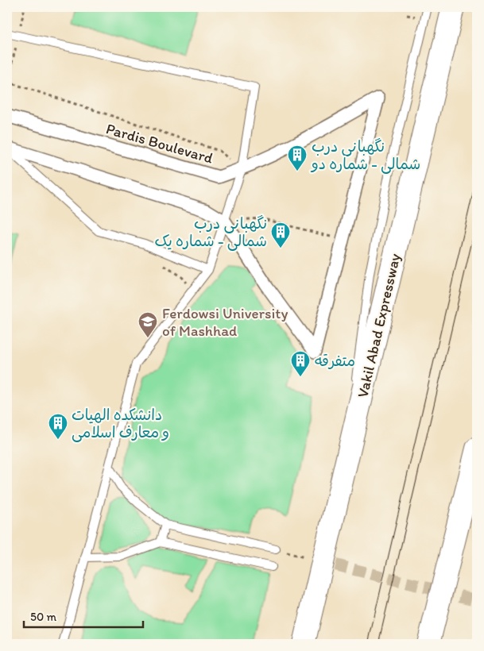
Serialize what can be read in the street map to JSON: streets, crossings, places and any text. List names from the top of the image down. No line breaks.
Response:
{"streets":{"highway":["Vakil Abad Expressway"],"street":["Pardis Boulevard"]},"places":{"building":["نگهبانی درب شمالی - شماره دو","نگهبانی درب شمالی - شماره یک","متفرقه","دانشکده الهیات و معارف اسلامی"],"school or university":["Ferdowsi University of Mashhad"]},"scale_bar":"50 m"}
